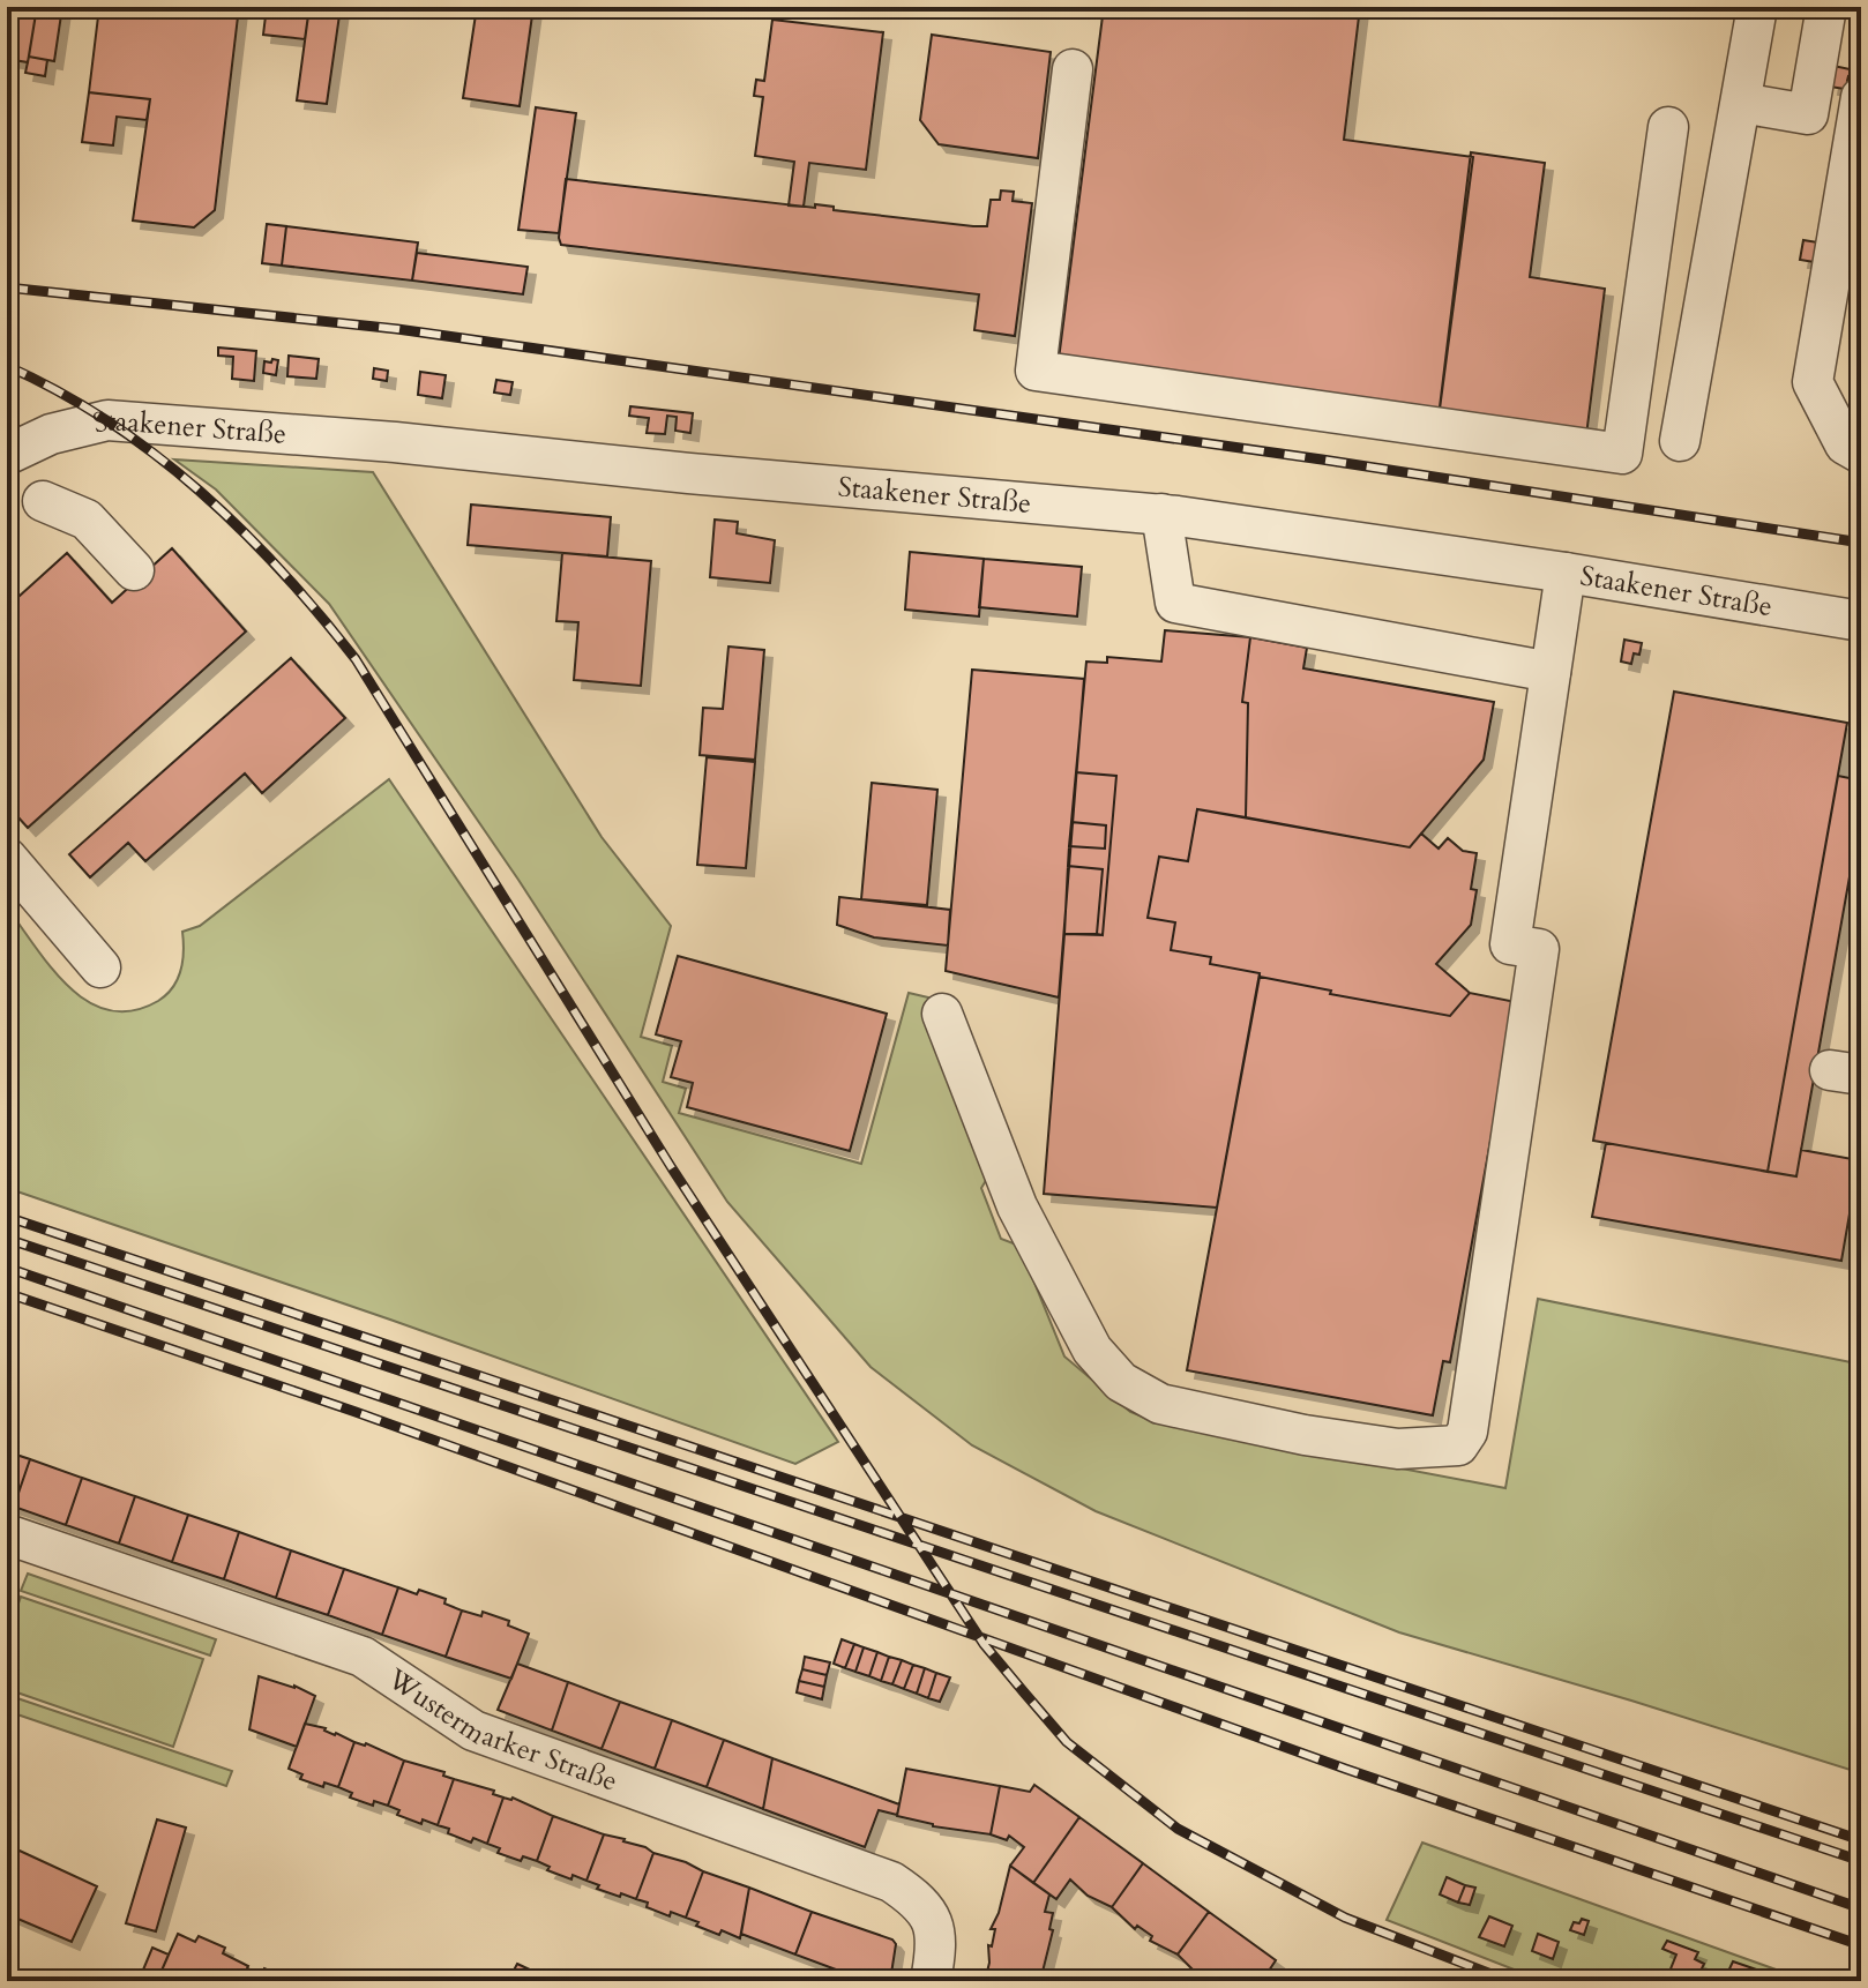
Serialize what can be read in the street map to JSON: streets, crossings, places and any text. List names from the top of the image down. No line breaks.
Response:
{"streets":{"street":["Staakener Straße","Wustermarker Straße"]}}
